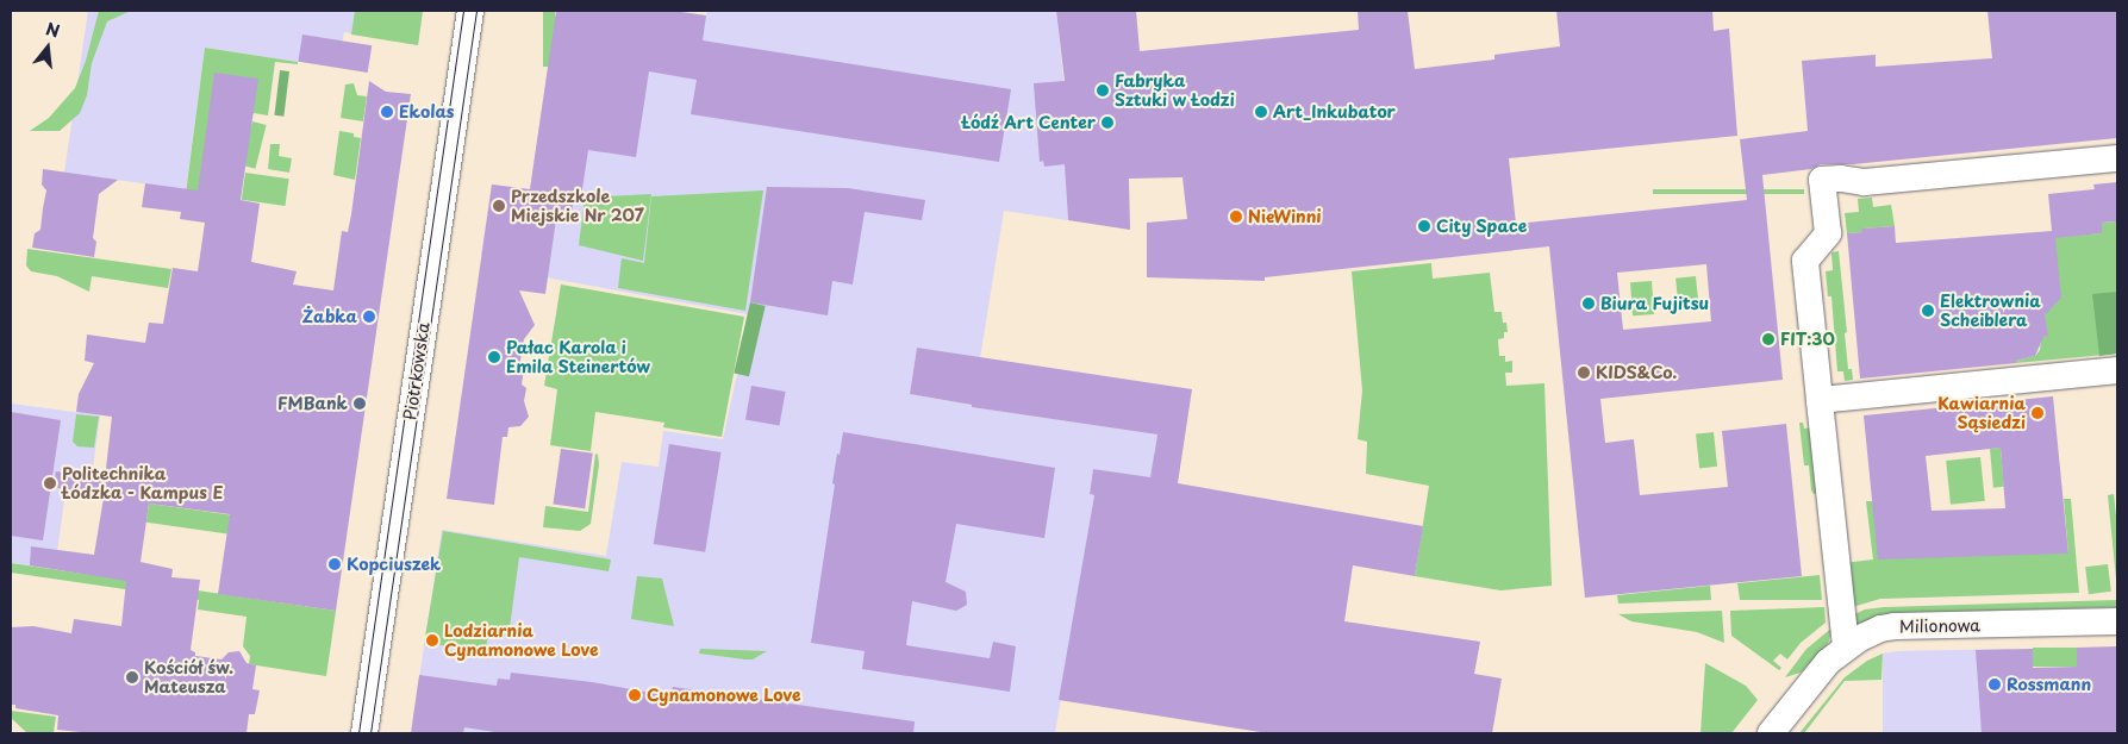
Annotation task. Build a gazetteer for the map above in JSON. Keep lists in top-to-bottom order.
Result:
{
  "streets": {
    "street": ["Piotrkowska", "Milionowa"]
  },
  "places": [
    "Fabryka Sztuki w Łodzi",
    "Ekolas",
    "Art_Inkubator",
    "Łódź Art Center",
    "Przedszkole Miejskie Nr 207",
    "NieWinni",
    "City Space",
    "Biura Fujitsu",
    "Elektrownia Scheiblera",
    "Żabka",
    "FIT:30",
    "Pałac Karola i Emila Steinertów",
    "KIDS&Co.",
    "FMBank",
    "Kawiarnia Sąsiedzi",
    "Politechnika Łódzka - Kampus E",
    "Kopciuszek",
    "Lodziarnia Cynamonowe Love",
    "Kościół św. Mateusza",
    "Rossmann",
    "Cynamonowe Love"
  ],
  "north": "top"
}
